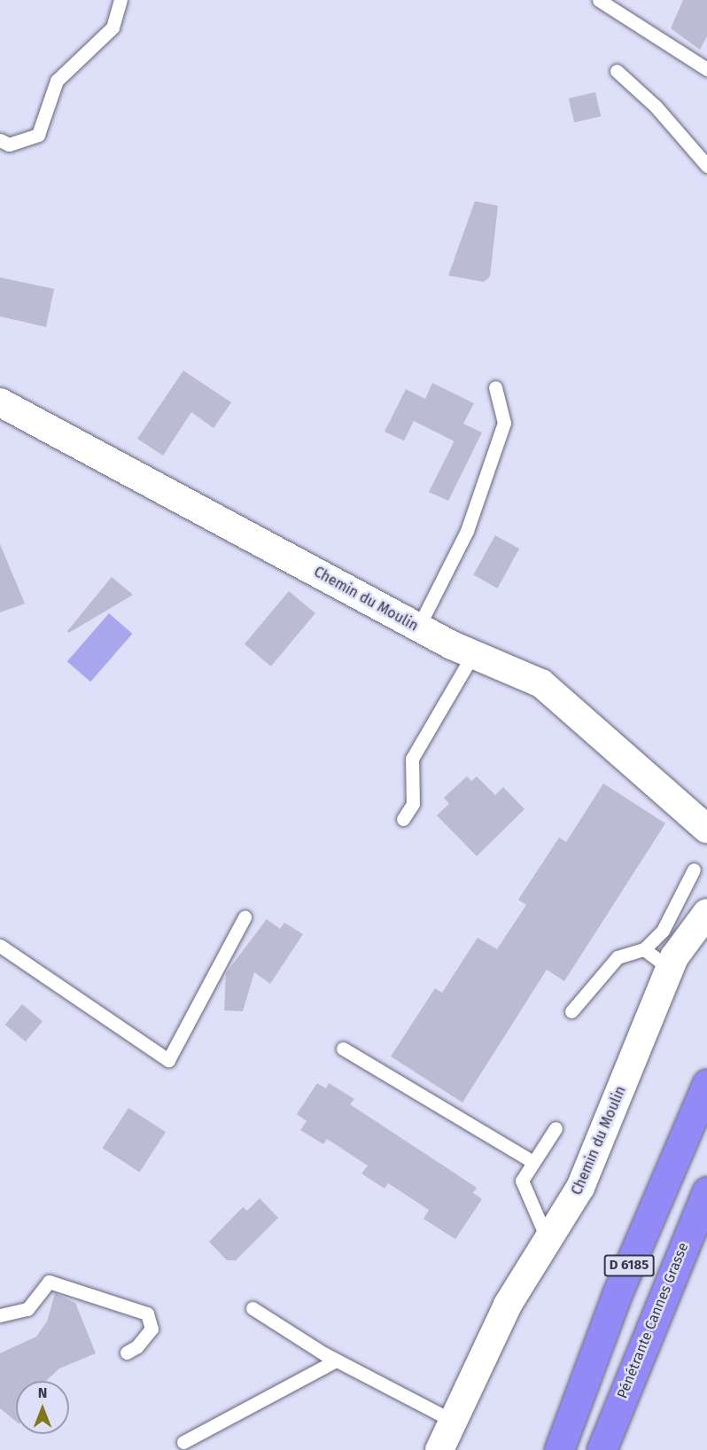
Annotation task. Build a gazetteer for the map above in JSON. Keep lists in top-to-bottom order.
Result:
{
  "streets": {
    "highway": ["D 6185", "Pénétrante Cannes Grasse"],
    "street": ["Chemin du Moulin"]
  },
  "north": "top"
}
